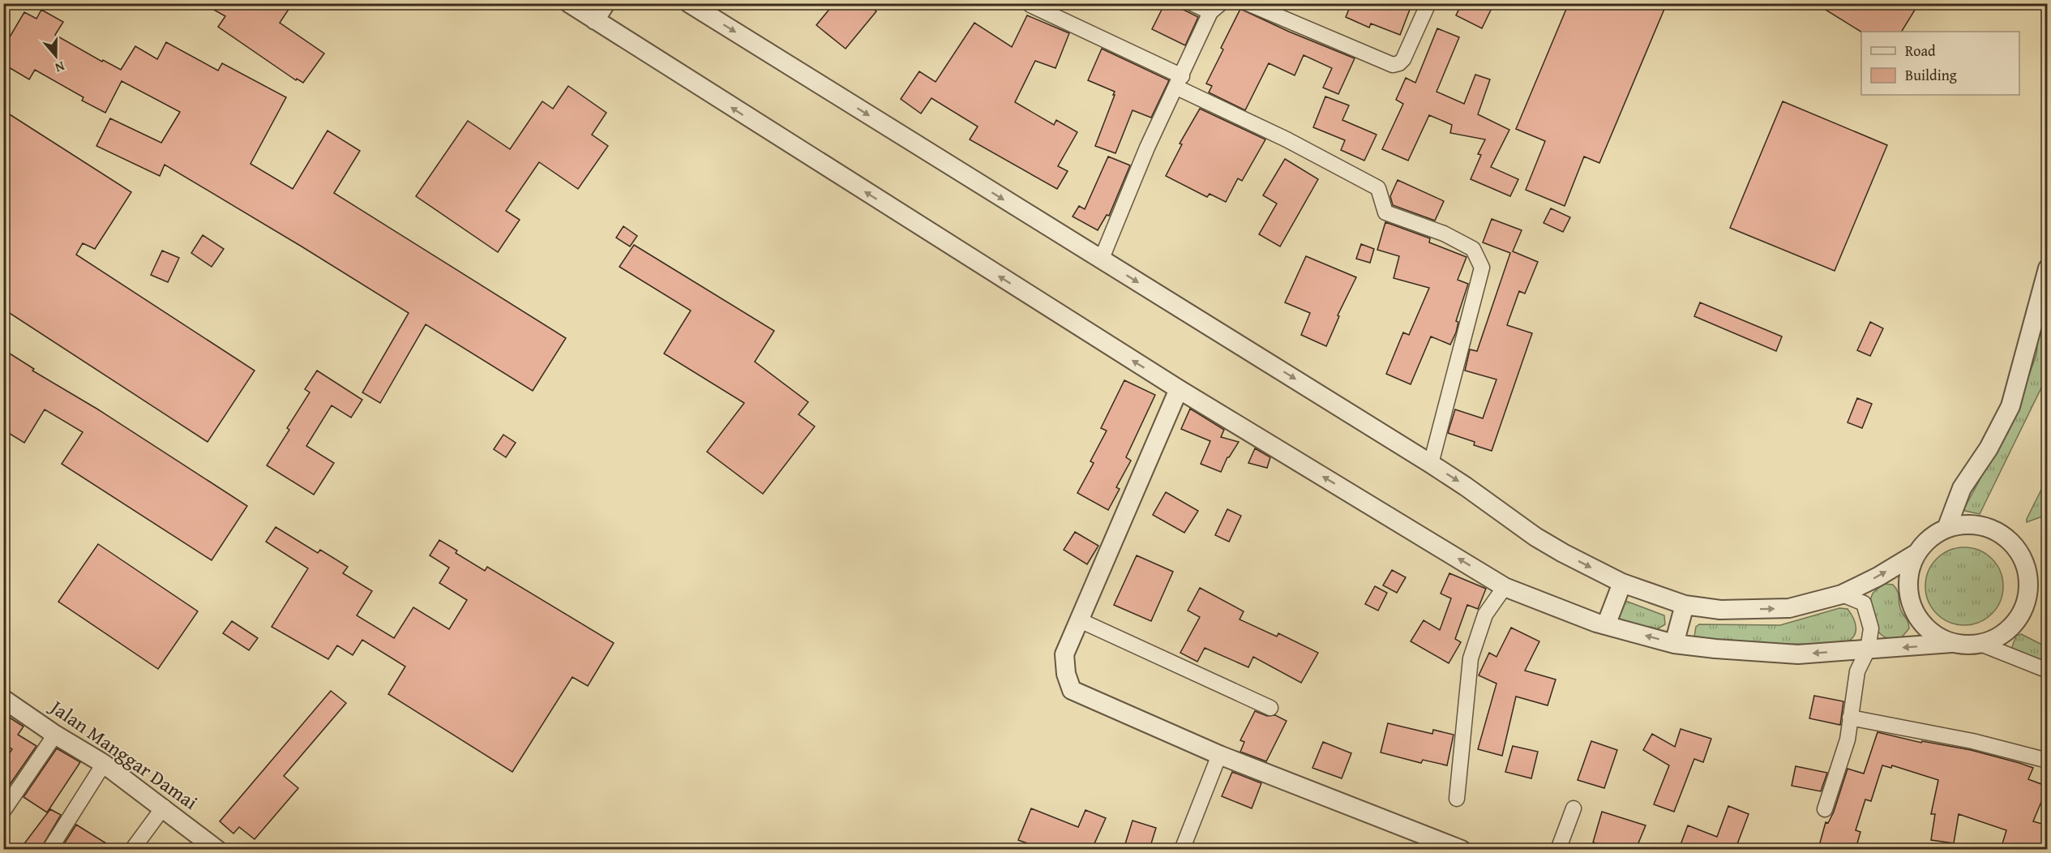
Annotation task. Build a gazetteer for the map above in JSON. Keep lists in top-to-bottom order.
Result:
{
  "streets": {
    "street": ["Jalan Manggar Damai"]
  },
  "legend": ["Road", "Building"],
  "north": "bottom"
}
